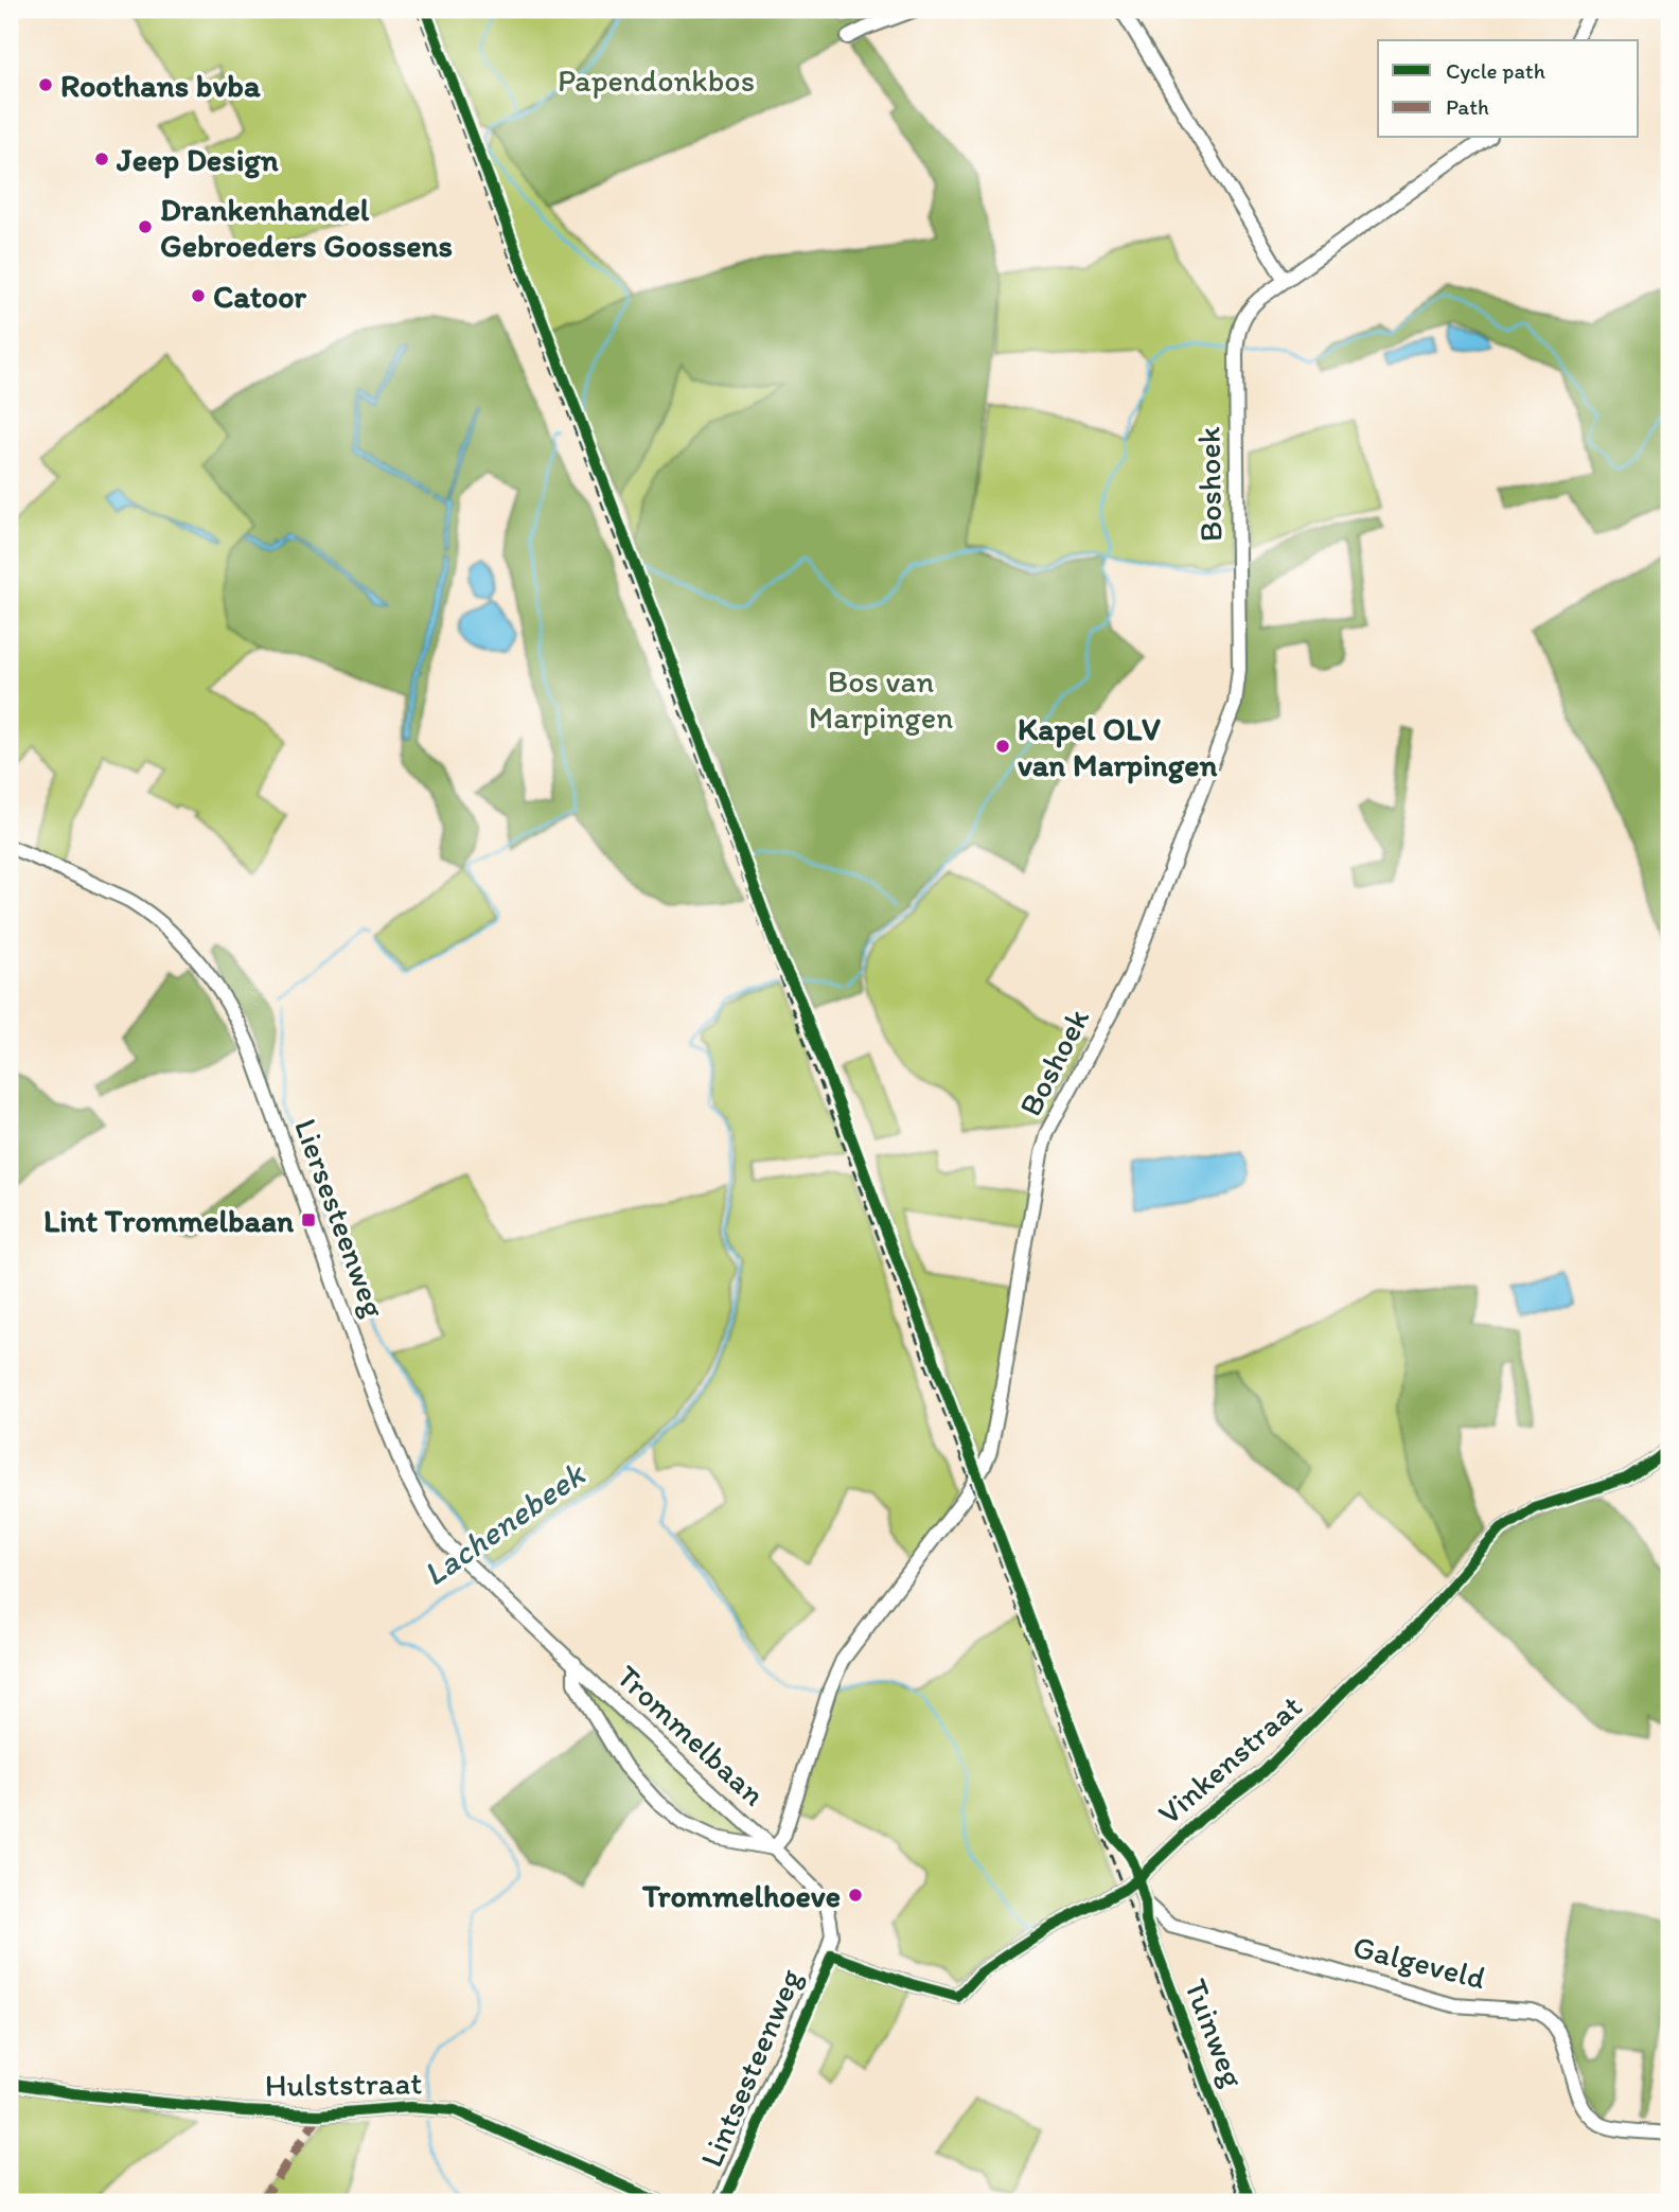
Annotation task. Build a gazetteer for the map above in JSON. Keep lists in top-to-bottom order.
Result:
{
  "streets": {
    "street": [
      "Boshoek",
      "Liersesteenweg",
      "Trommelbaan",
      "Vinkenstraat",
      "Galgeveld",
      "Tuinweg",
      "Lintsesteenweg",
      "Hulststraat"
    ]
  },
  "crossings": [
    ["Boshoek", "Trommelbaan"],
    ["Boshoek", "Lintsesteenweg"],
    ["Liersesteenweg", "Trommelbaan"],
    ["Trommelbaan", "Lintsesteenweg"],
    ["Vinkenstraat", "Tuinweg"],
    ["Vinkenstraat", "Lintsesteenweg"],
    ["Galgeveld", "Tuinweg"]
  ],
  "water": ["Lachenebeek"],
  "parks": ["Papendonkbos", "Bos van Marpingen"],
  "places": {
    "other": [
      "Roothans bvba",
      "Jeep Design",
      "Drankenhandel Gebroeders Goossens",
      "Catoor",
      "Kapel OLV van Marpingen",
      "Trommelhoeve"
    ],
    "transit": ["Lint Trommelbaan"]
  },
  "legend": ["Cycle path", "Path"]
}
